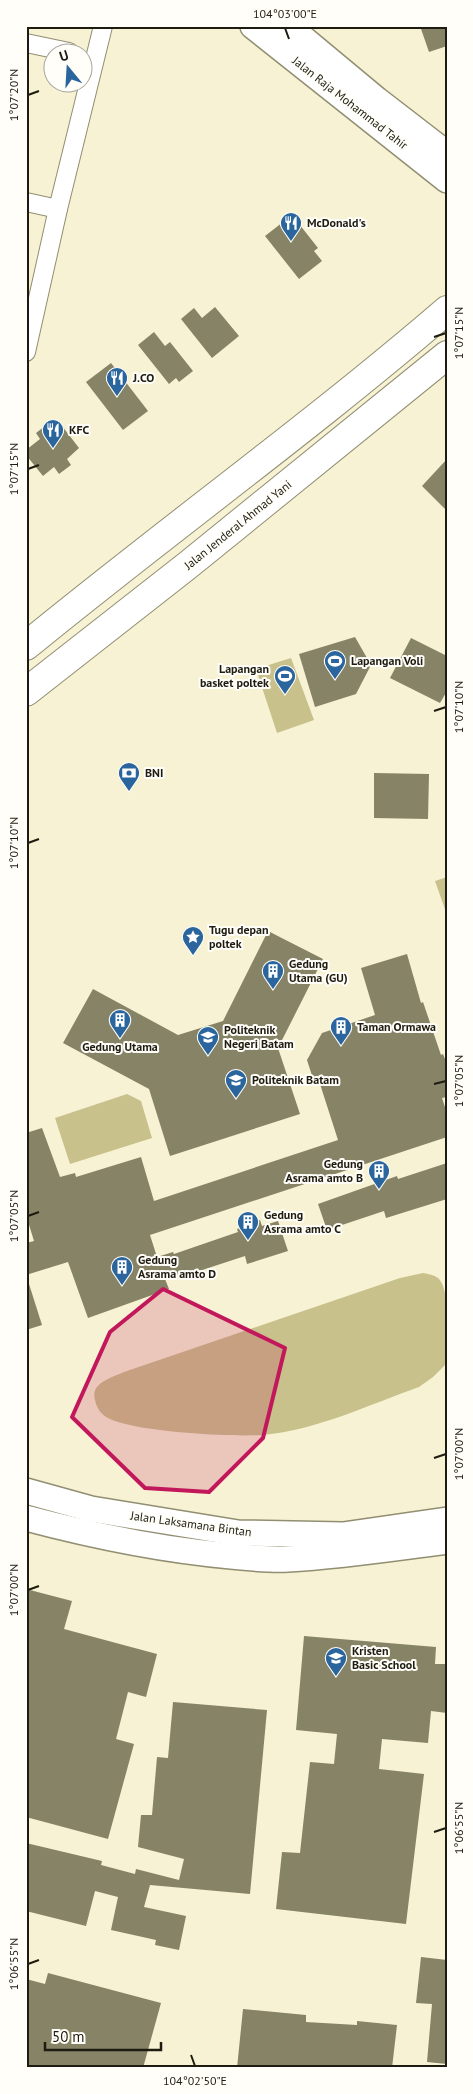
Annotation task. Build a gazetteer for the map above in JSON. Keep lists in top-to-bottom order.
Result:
{
  "streets": {
    "highway": ["Jalan Jenderal Ahmad Yani"],
    "main road": ["Jalan Raja Mohammad Tahir", "Jalan Laksamana Bintan"]
  },
  "places": {
    "restaurant": ["McDonald's", "J.CO", "KFC"],
    "sports": ["Lapangan Voli", "Lapangan basket poltek"],
    "bank": ["BNI"],
    "place": ["Tugu depan poltek"],
    "building": [
      "Gedung Utama (GU)",
      "Gedung Utama",
      "Taman Ormawa",
      "Gedung Asrama amto B",
      "Gedung Asrama amto C",
      "Gedung Asrama amto D"
    ],
    "school or university": ["Politeknik Negeri Batam", "Politeknik Batam", "Kristen Basic School"]
  },
  "scale_bar": "50 m",
  "north": "top",
  "coordinates": [
    "104°03'00\"E",
    "1°07'20\"N",
    "1°07'15\"N",
    "1°07'10\"N",
    "1°07'05\"N",
    "1°07'00\"N",
    "1°06'55\"N",
    "104°02'50\"E"
  ]
}
